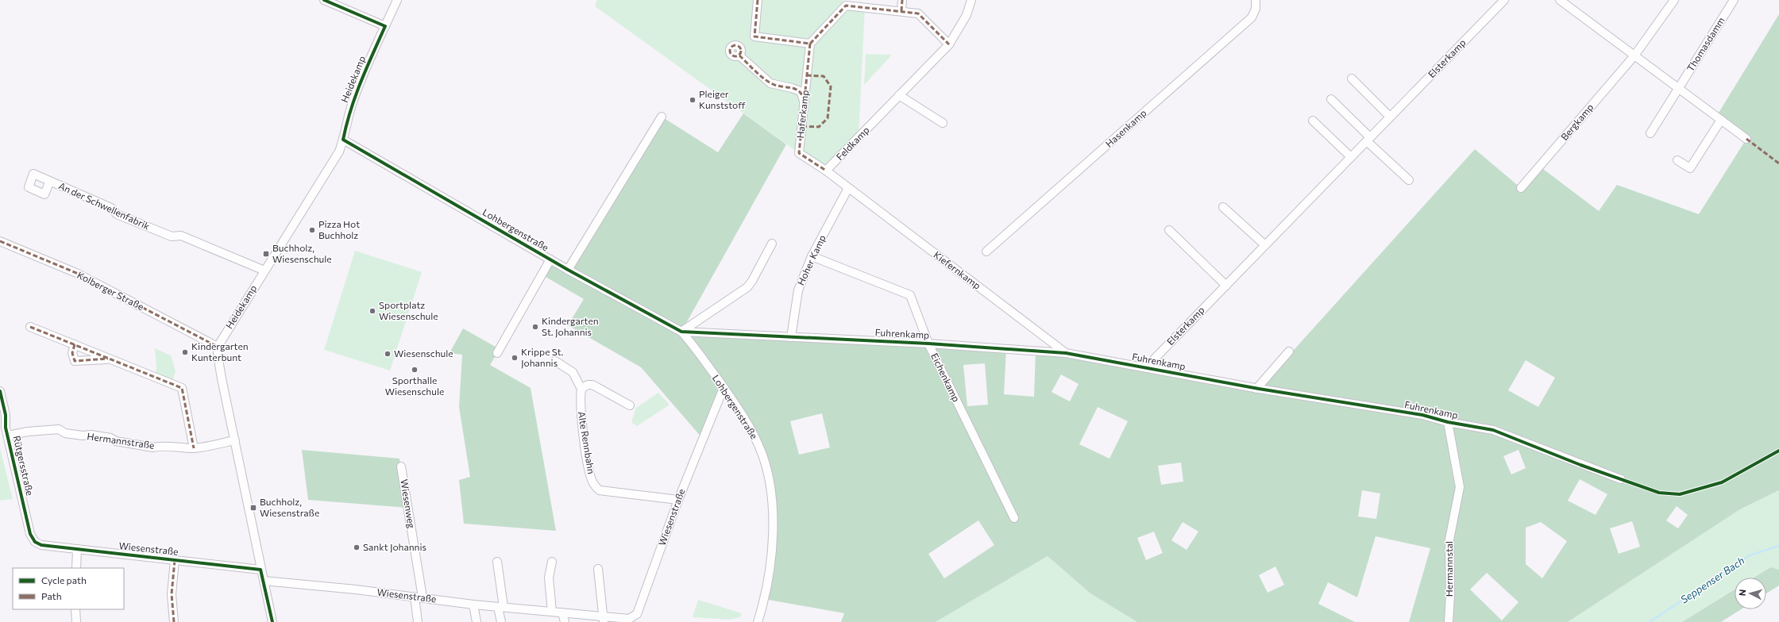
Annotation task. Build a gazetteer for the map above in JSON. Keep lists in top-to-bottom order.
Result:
{
  "streets": {
    "street": [
      "Thomasdamm",
      "Elsterkamp",
      "Heidekamp",
      "Haferkamp",
      "Bergkamp",
      "Hasenkamp",
      "Feldkamp",
      "An der Schwellenfabrik",
      "Lohbergenstraße",
      "Hoher Kamp",
      "Kiefernkamp",
      "Kolberger Straße",
      "Fuhrenkamp",
      "Eichenkamp",
      "Hermannstraße",
      "Alte Rennbahn",
      "Rütgersstraße",
      "Wiesenweg",
      "Wiesenstraße",
      "Hermannstal"
    ]
  },
  "crossings": [
    ["Elsterkamp", "Fuhrenkamp"],
    ["Heidekamp", "An der Schwellenfabrik"],
    ["Heidekamp", "Lohbergenstraße"],
    ["Heidekamp", "Kolberger Straße"],
    ["Haferkamp", "Feldkamp"],
    ["Lohbergenstraße", "Fuhrenkamp"],
    ["Lohbergenstraße", "Wiesenstraße"],
    ["Hoher Kamp", "Kiefernkamp"],
    ["Hoher Kamp", "Fuhrenkamp"],
    ["Hoher Kamp", "Eichenkamp"],
    ["Kiefernkamp", "Fuhrenkamp"],
    ["Fuhrenkamp", "Eichenkamp"],
    ["Fuhrenkamp", "Hermannstal"],
    ["Hermannstraße", "Rütgersstraße"],
    ["Alte Rennbahn", "Wiesenstraße"],
    ["Rütgersstraße", "Wiesenstraße"],
    ["Wiesenweg", "Wiesenstraße"]
  ],
  "water": ["Seppenser Bach"],
  "places": {
    "other": [
      "Pleiger Kunststoff",
      "Pizza Hot Buchholz",
      "Sportplatz Wiesenschule",
      "Kindergarten St. Johannis",
      "Kindergarten Kunterbunt",
      "Wiesenschule",
      "Krippe St. Johannis",
      "Sporthalle Wiesenschule",
      "Sankt Johannis"
    ],
    "transit": ["Buchholz, Wiesenschule", "Buchholz, Wiesenstraße"]
  },
  "legend": ["Cycle path", "Path"],
  "north": "left"
}
